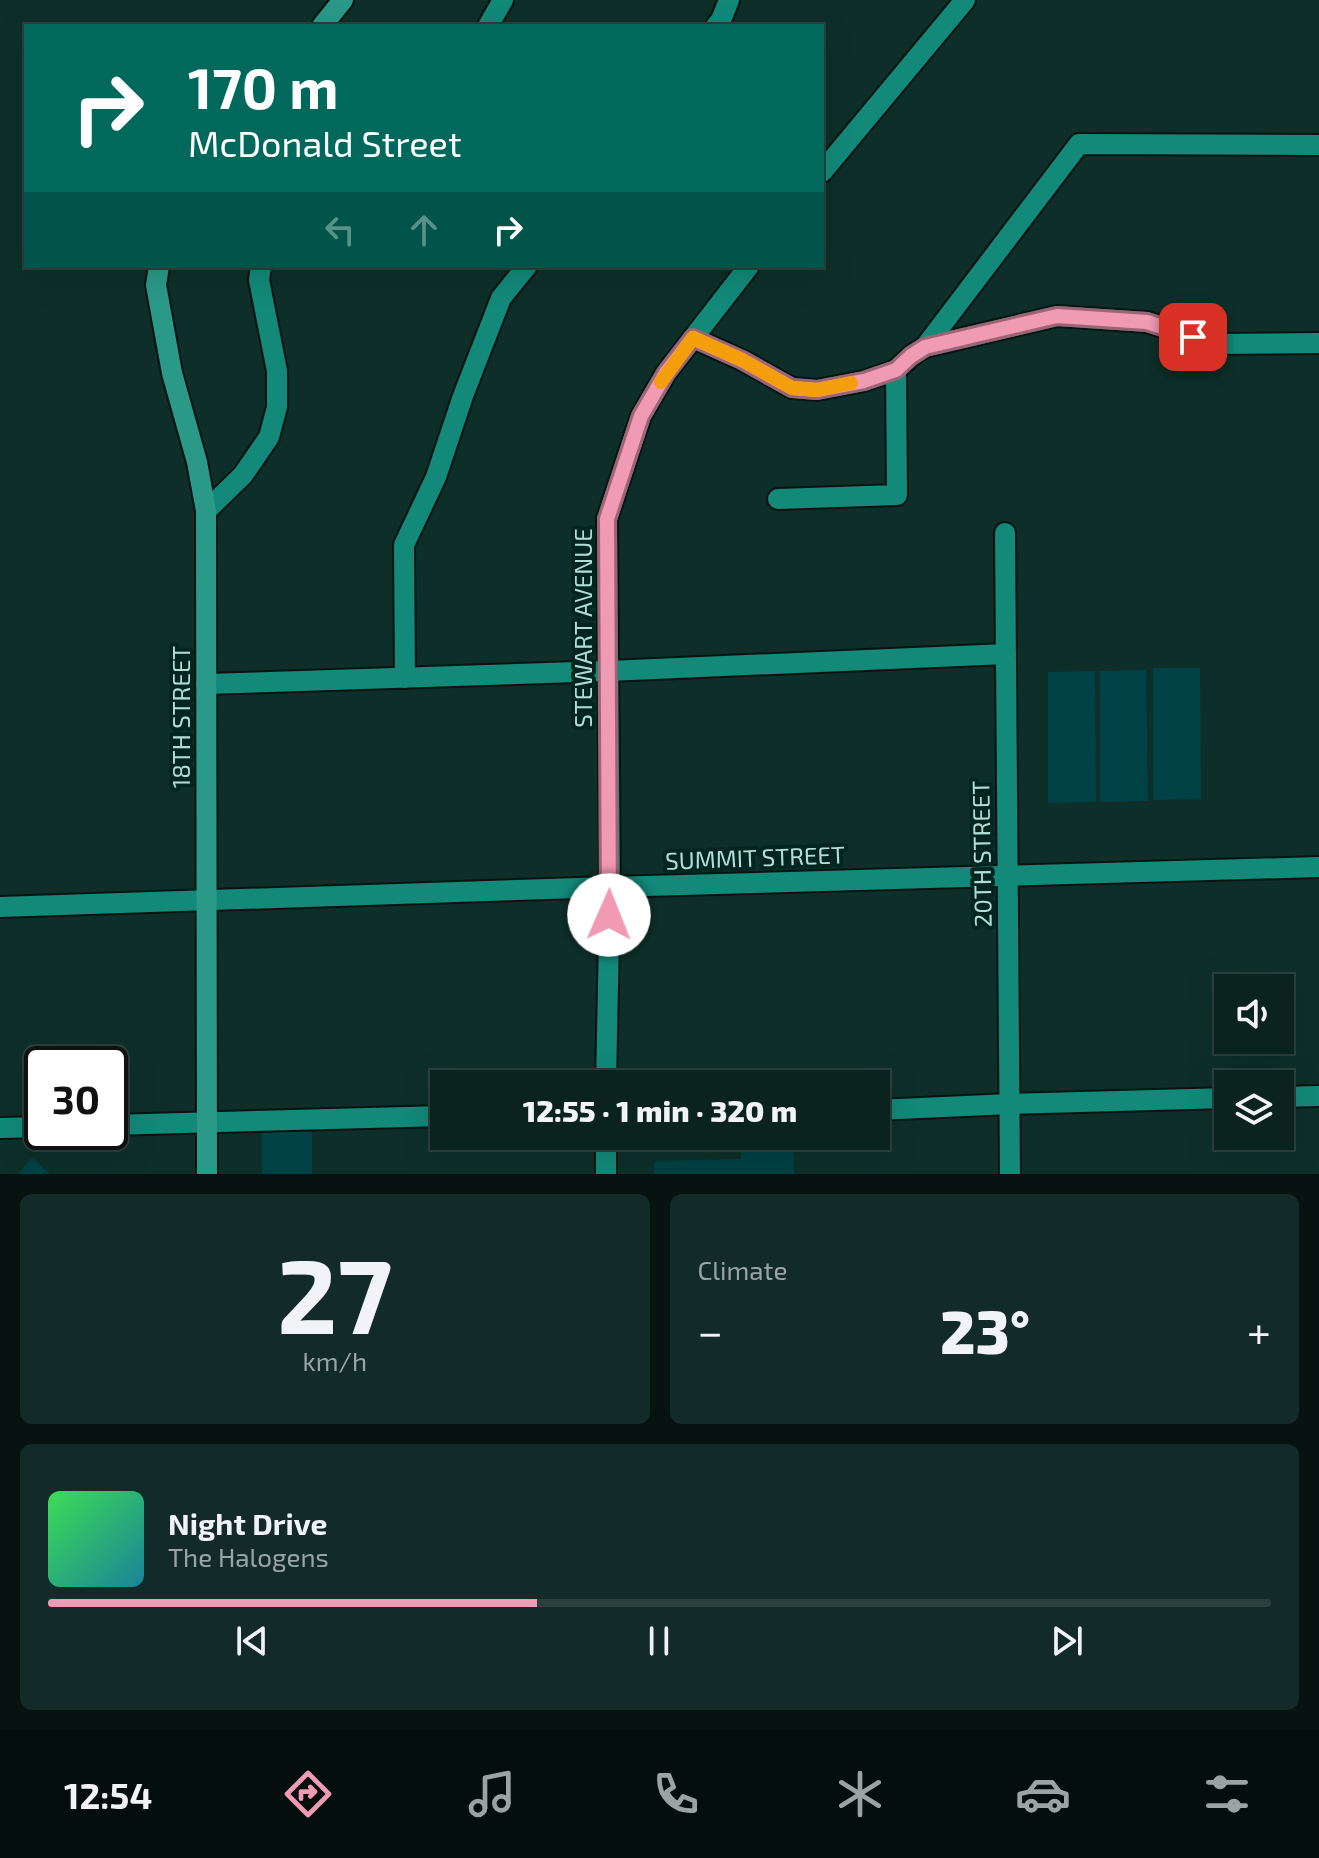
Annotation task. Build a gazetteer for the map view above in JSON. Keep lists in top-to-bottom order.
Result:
{
  "streets": {
    "main road": ["18TH STREET"],
    "street": ["STEWART AVENUE", "20TH STREET", "SUMMIT STREET"]
  },
  "crossings": [
    ["STEWART AVENUE", "SUMMIT STREET"],
    ["18TH STREET", "SUMMIT STREET"],
    ["20TH STREET", "SUMMIT STREET"]
  ],
  "page": {
    "turn": ["170 m", "McDonald Street"],
    "limit": "30",
    "trip": "12:55 · 1 min · 320 m",
    "tile": [
      ["27", "km/h"],
      "Climate"
    ],
    "heat": ["−", "23°", "+"],
    "song": ["Night Drive", "The Halogens"],
    "tabs": "12:54"
  }
}
